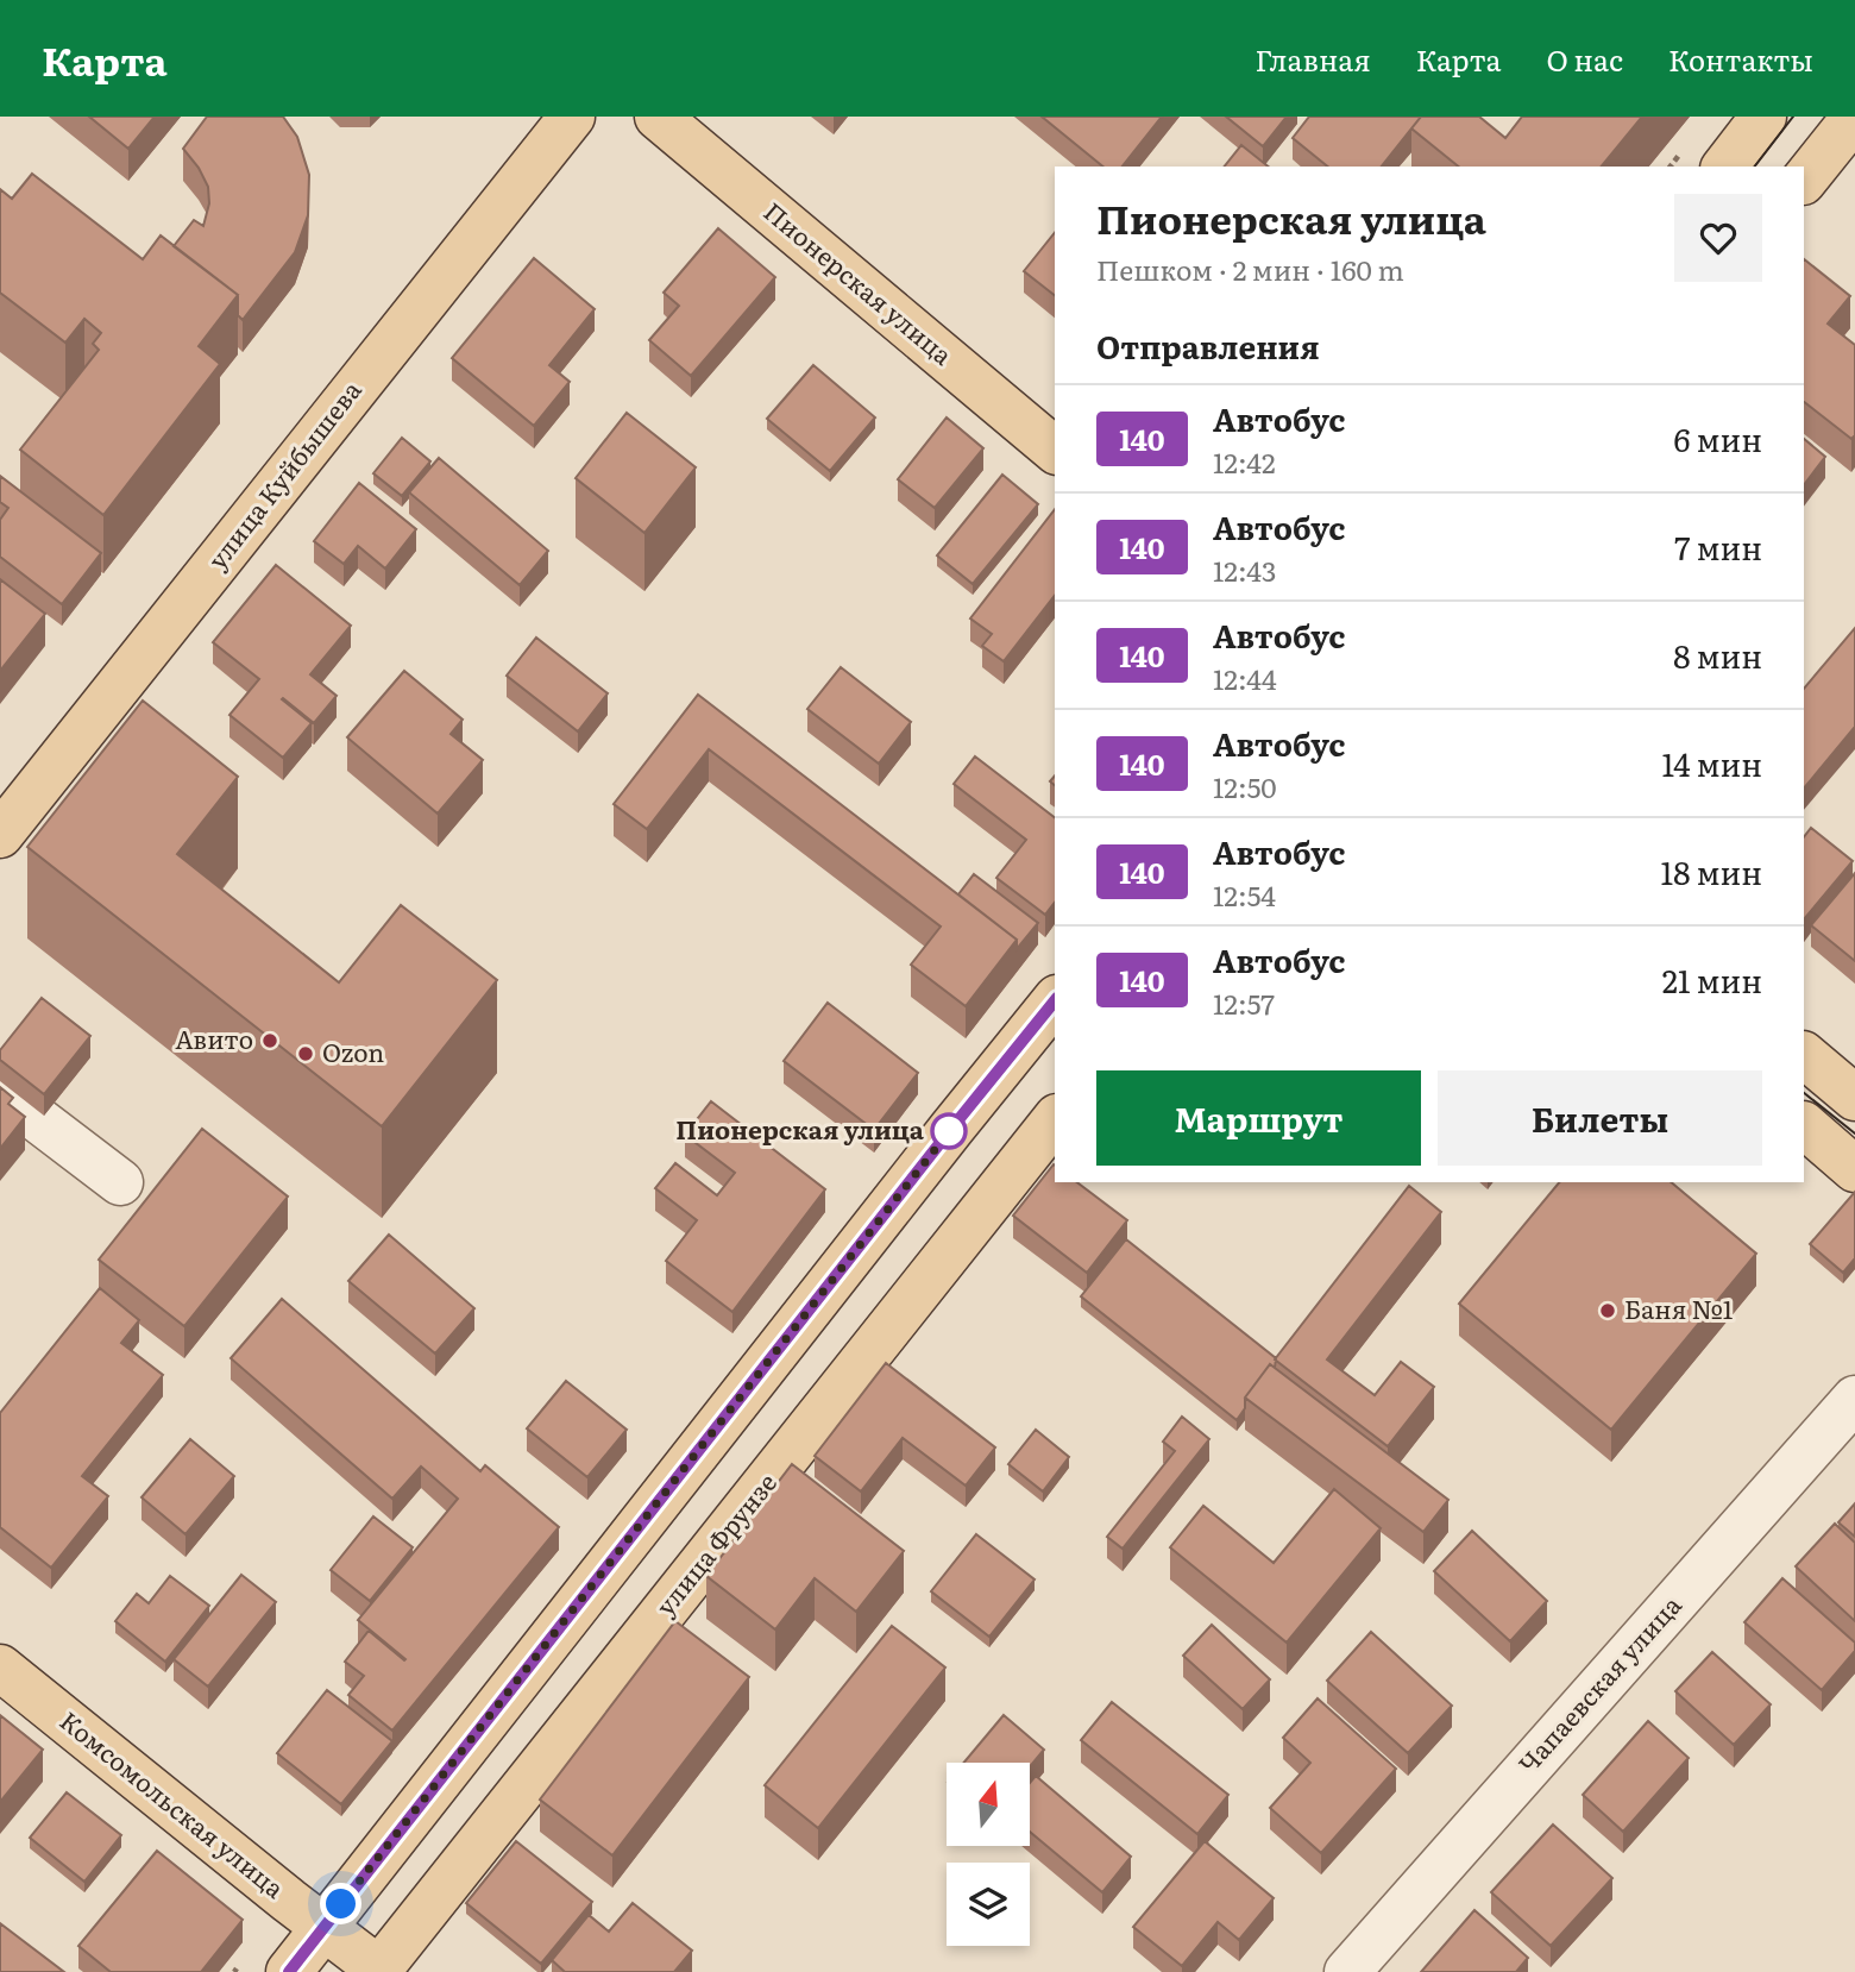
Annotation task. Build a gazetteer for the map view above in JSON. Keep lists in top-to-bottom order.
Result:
{
  "streets": {
    "main road": [
      "Пионерская улица",
      "улица Куйбышева",
      "улица Фрунзе",
      "Комсомольская улица"
    ],
    "street": ["Чапаевская улица"]
  },
  "crossings": [
    ["улица Фрунзе", "Комсомольская улица"]
  ],
  "places": [
    "Авито",
    "Ozon",
    "Пионерская улица",
    "Баня №1"
  ],
  "lines": ["bus line 140"],
  "north": "top",
  "page": {
    "header": "Карта",
    "nav": [
      "Главная",
      "Карта",
      "О нас",
      "Контакты"
    ],
    "heading": [
      ["Пионерская улица", "Пешком · 2 мин · 160 m"],
      "Отправления"
    ],
    "list": [
      {
        "mark": "140",
        "name": "Автобус",
        "note": "12:42",
        "value": "6 мин"
      },
      {
        "mark": "140",
        "name": "Автобус",
        "note": "12:43",
        "value": "7 мин"
      },
      {
        "mark": "140",
        "name": "Автобус",
        "note": "12:44",
        "value": "8 мин"
      },
      {
        "mark": "140",
        "name": "Автобус",
        "note": "12:50",
        "value": "14 мин"
      },
      {
        "mark": "140",
        "name": "Автобус",
        "note": "12:54",
        "value": "18 мин"
      },
      {
        "mark": "140",
        "name": "Автобус",
        "note": "12:57",
        "value": "21 мин"
      }
    ],
    "buttons": ["Маршрут", "Билеты"]
  }
}
